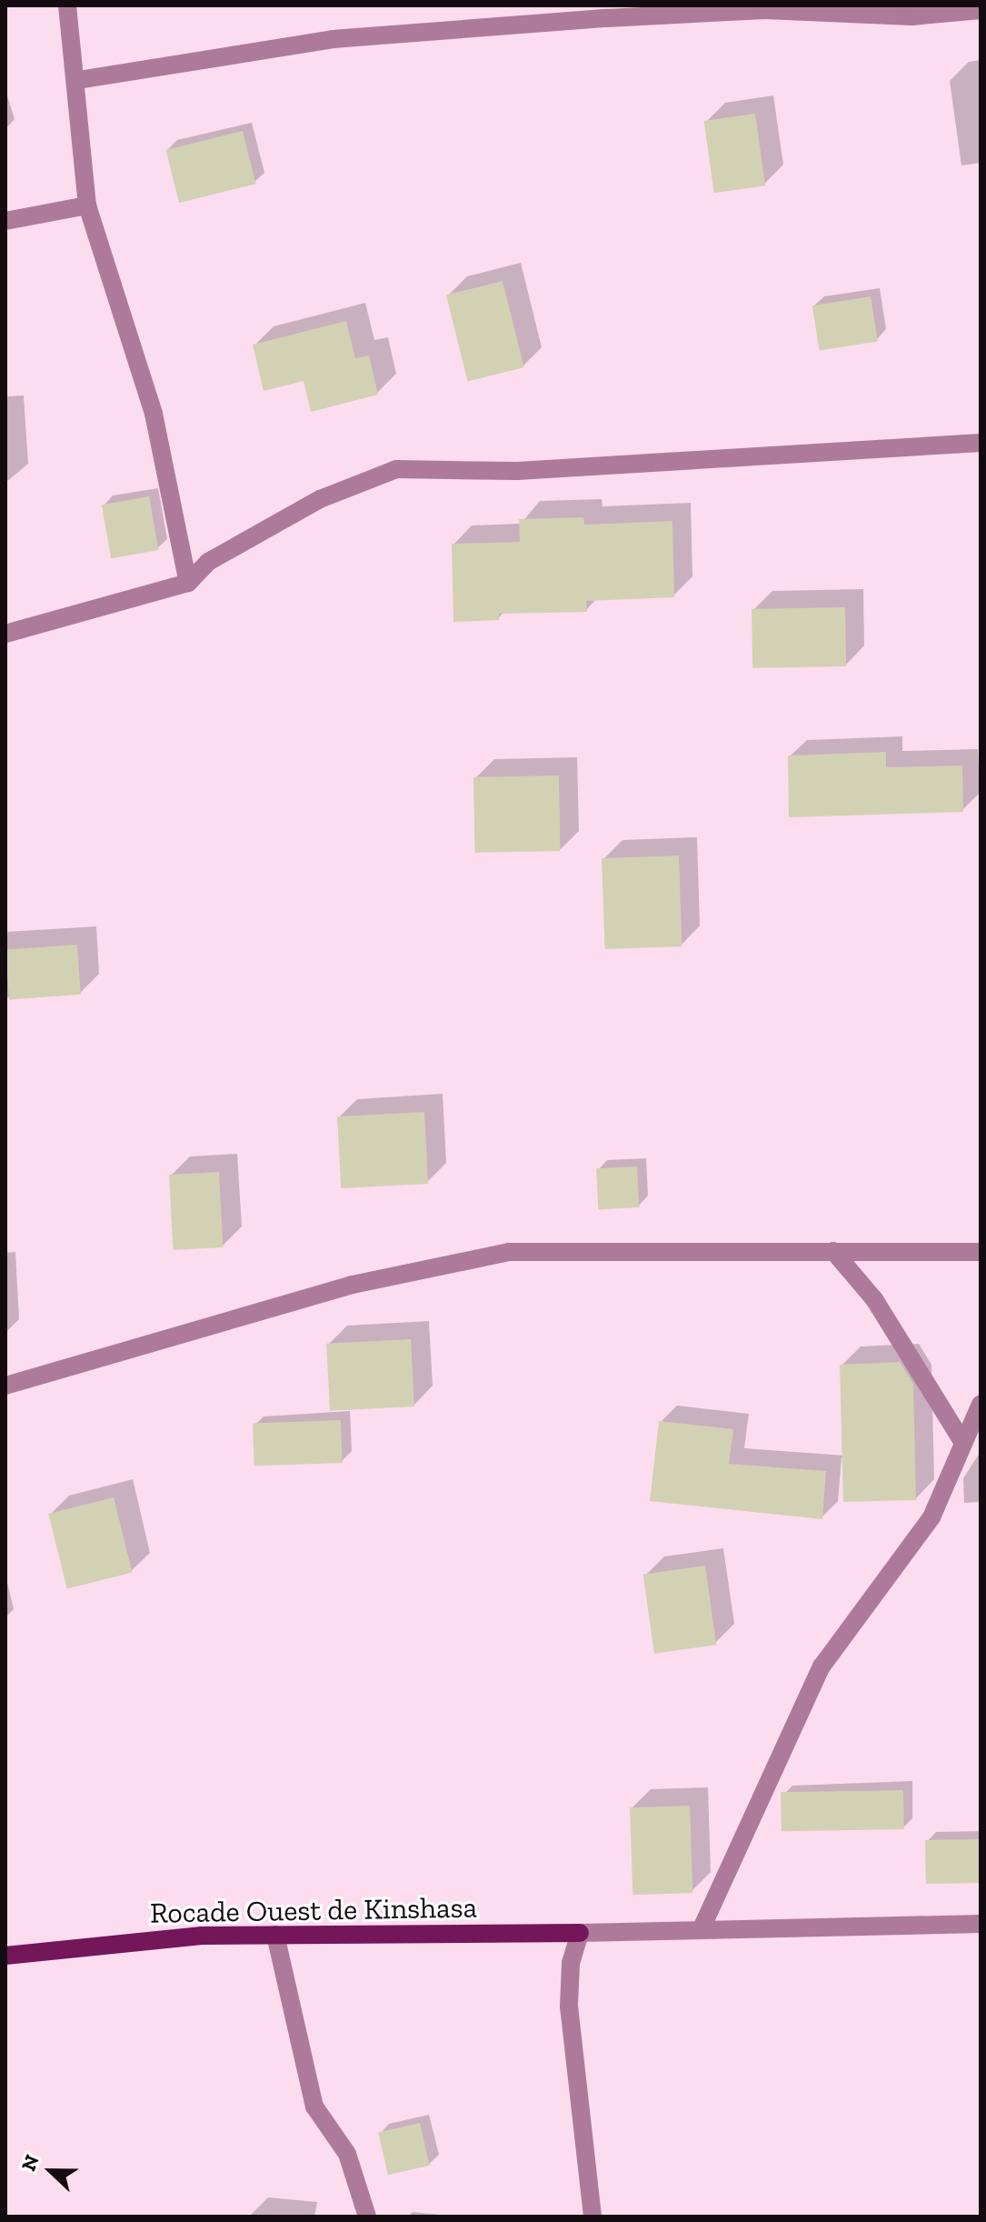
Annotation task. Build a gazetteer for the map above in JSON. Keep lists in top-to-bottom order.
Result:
{
  "streets": {
    "main road": ["Rocade Ouest de Kinshasa"]
  },
  "north": "left"
}
